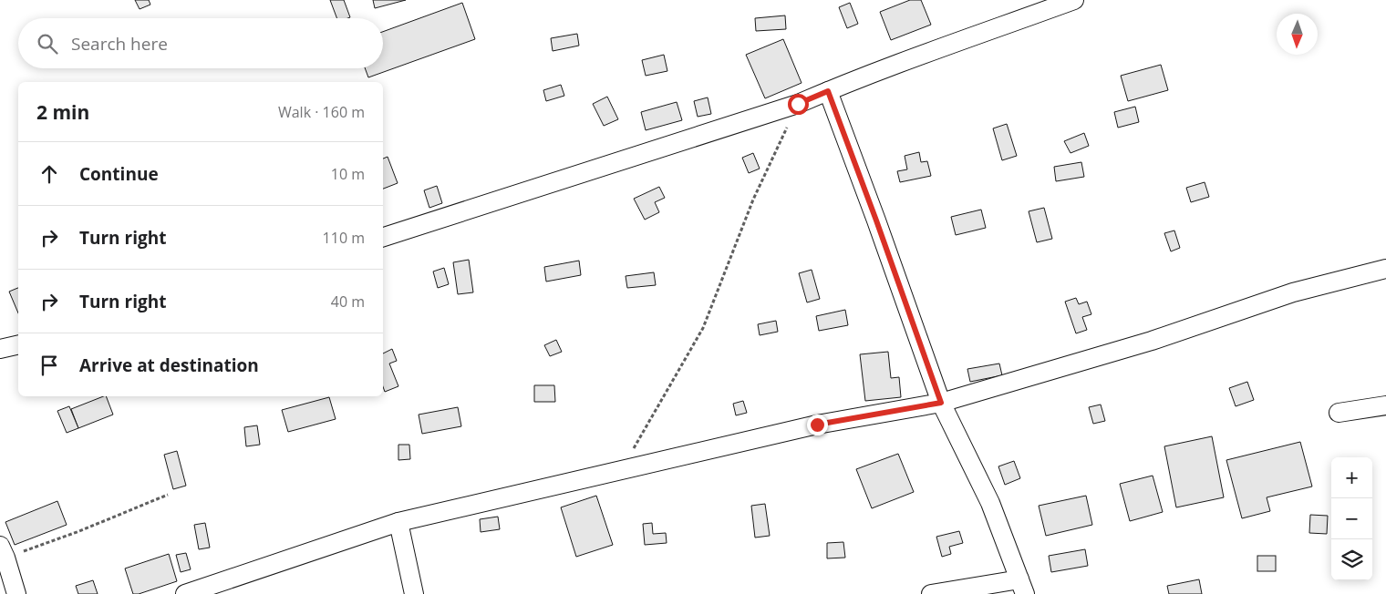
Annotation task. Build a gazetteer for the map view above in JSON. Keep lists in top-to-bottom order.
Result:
{
  "north": "bottom",
  "page": {
    "search": "Search here",
    "heading": ["2 min", "Walk · 160 m"],
    "list": [
      ["Continue", "10 m"],
      ["Turn right", "110 m"],
      ["Turn right", "40 m"],
      "Arrive at destination"
    ],
    "map_buttons": ["+", "−"]
  }
}
